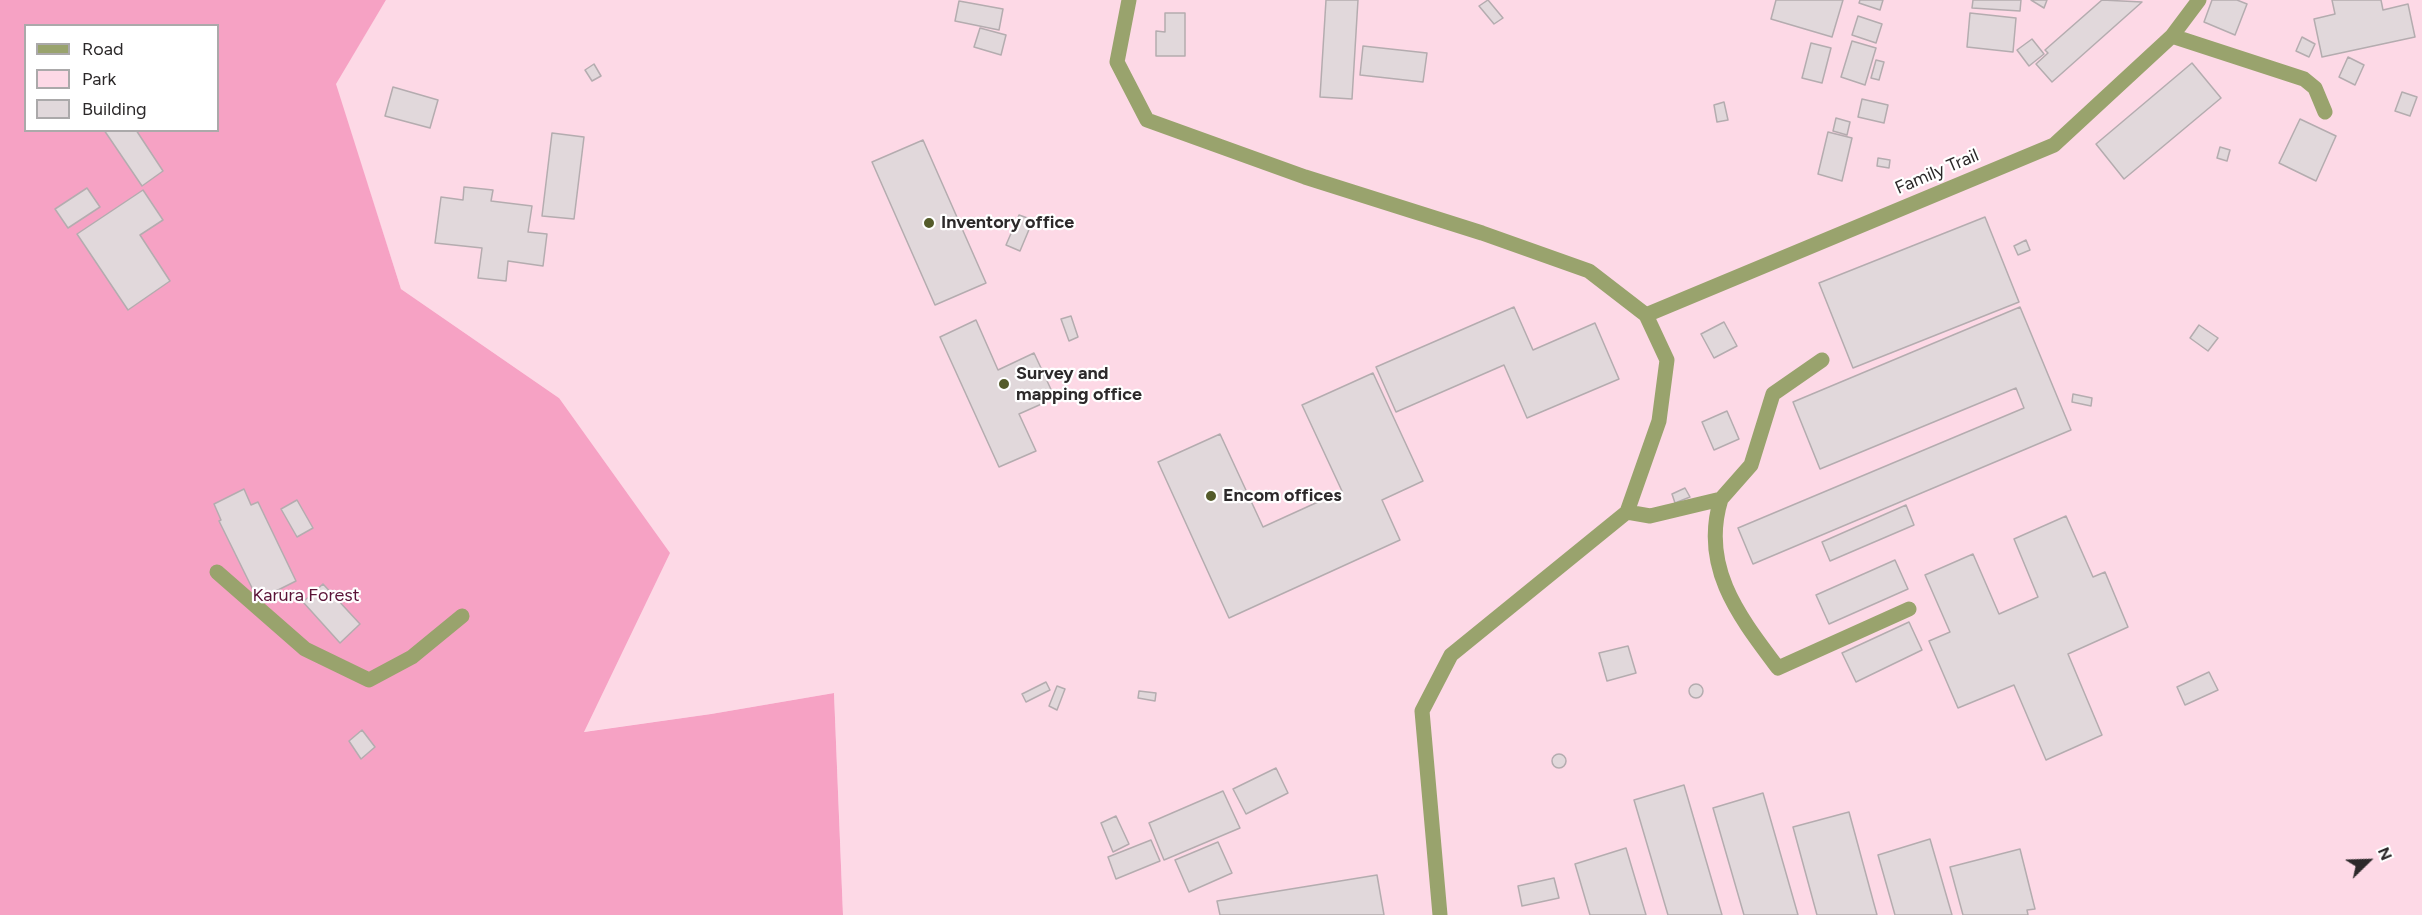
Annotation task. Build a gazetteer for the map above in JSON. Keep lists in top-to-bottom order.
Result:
{
  "streets": {
    "street": ["Family Trail"]
  },
  "parks": ["Karura Forest"],
  "places": ["Inventory office", "Survey and mapping office", "Encom offices"],
  "legend": ["Road", "Park", "Building"],
  "north": "top right"
}
